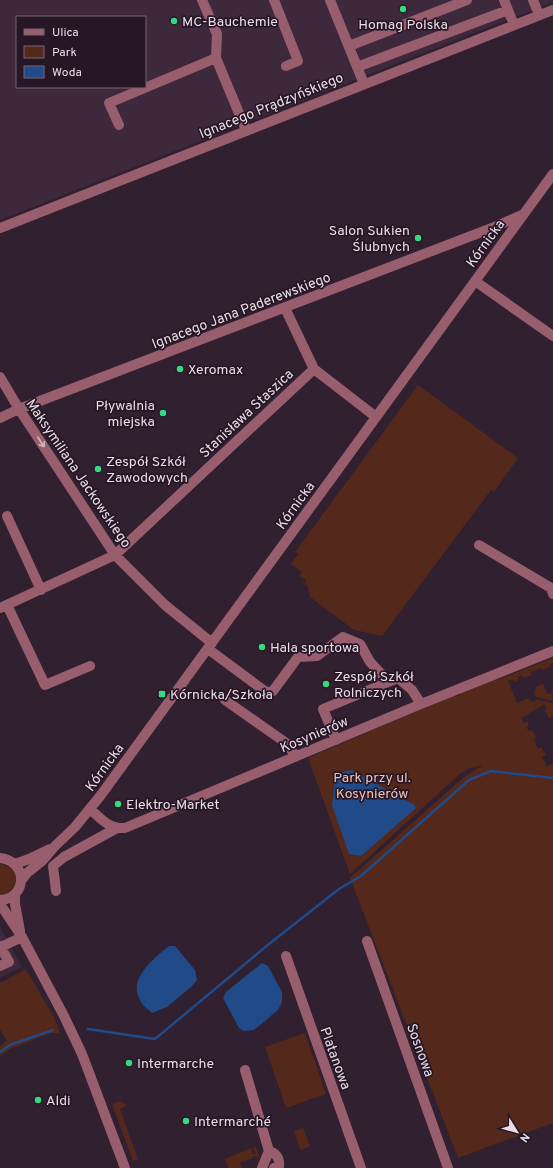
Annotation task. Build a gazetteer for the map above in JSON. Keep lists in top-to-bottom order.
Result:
{
  "streets": {
    "street": [
      "Ignacego Prądzyńskiego",
      "Kórnicka",
      "Ignacego Jana Paderewskiego",
      "Stanisława Staszica",
      "Maksymiliana Jackowskiego",
      "Kosynierów",
      "Sosnowa",
      "Platanowa"
    ]
  },
  "crossings": [
    ["Kórnicka", "Ignacego Jana Paderewskiego"],
    ["Kórnicka", "Maksymiliana Jackowskiego"],
    ["Ignacego Jana Paderewskiego", "Maksymiliana Jackowskiego"],
    ["Stanisława Staszica", "Maksymiliana Jackowskiego"]
  ],
  "parks": ["Park przy ul. Kosynierów"],
  "places": {
    "other": [
      "Homag Polska",
      "MC-Bauchemie",
      "Salon Sukien Ślubnych",
      "Xeromax",
      "Pływalnia miejska",
      "Zespół Szkół Zawodowych",
      "Hala sportowa",
      "Zespół Szkół Rolniczych",
      "Elektro-Market",
      "Intermarche",
      "Aldi",
      "Intermarché"
    ],
    "transit": ["Kórnicka/Szkoła"]
  },
  "legend": ["Ulica", "Park", "Woda"],
  "north": "bottom right"
}
